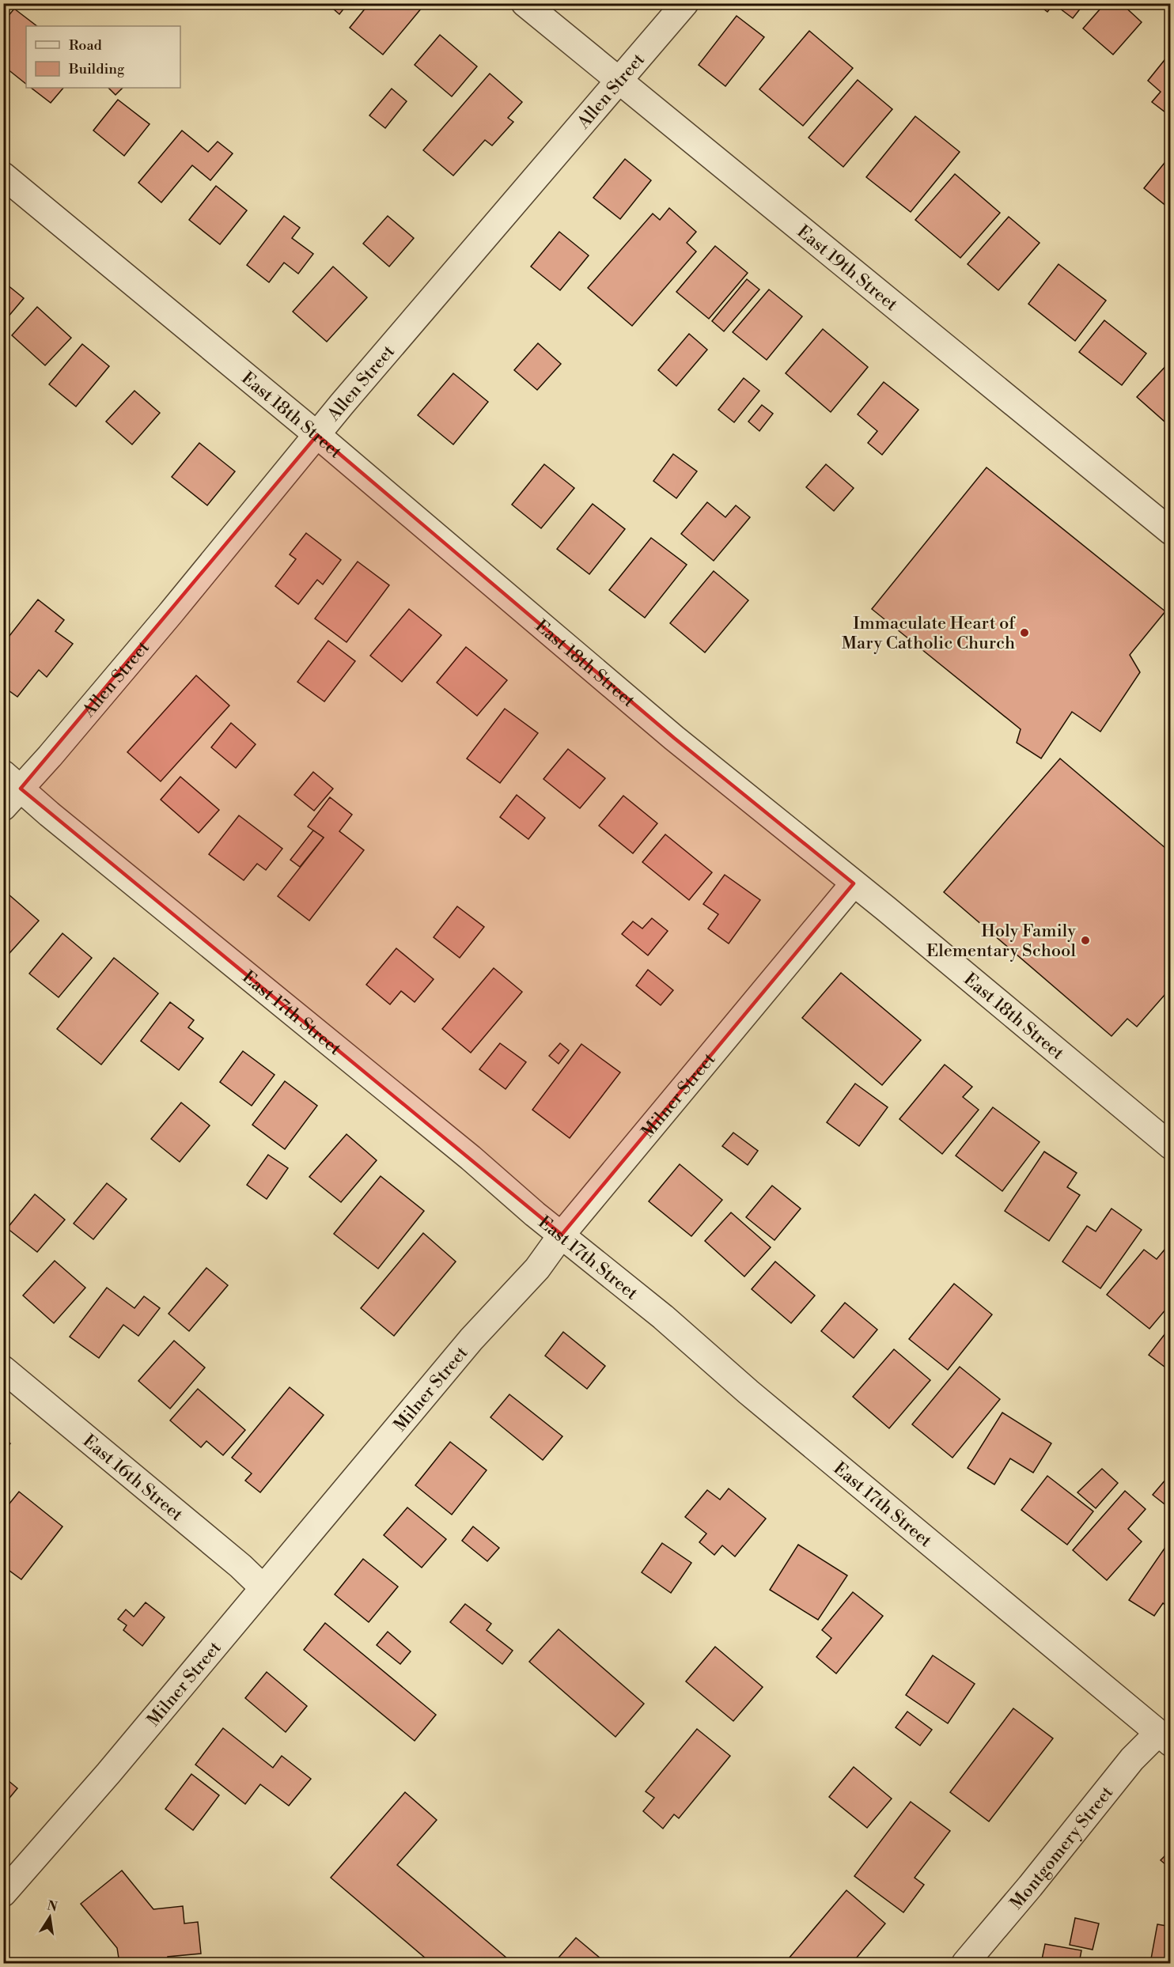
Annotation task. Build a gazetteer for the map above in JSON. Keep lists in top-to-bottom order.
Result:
{
  "streets": {
    "street": [
      "Allen Street",
      "East 19th Street",
      "East 18th Street",
      "East 17th Street",
      "Milner Street",
      "East 16th Street",
      "Montgomery Street"
    ]
  },
  "crossings": [
    ["Allen Street", "East 19th Street"],
    ["Allen Street", "East 18th Street"],
    ["Allen Street", "East 17th Street"],
    ["East 18th Street", "Milner Street"],
    ["East 17th Street", "Milner Street"],
    ["East 17th Street", "Montgomery Street"],
    ["Milner Street", "East 16th Street"]
  ],
  "places": ["Immaculate Heart of Mary Catholic Church", "Holy Family Elementary School"],
  "legend": ["Road", "Building"],
  "north": "top"
}
